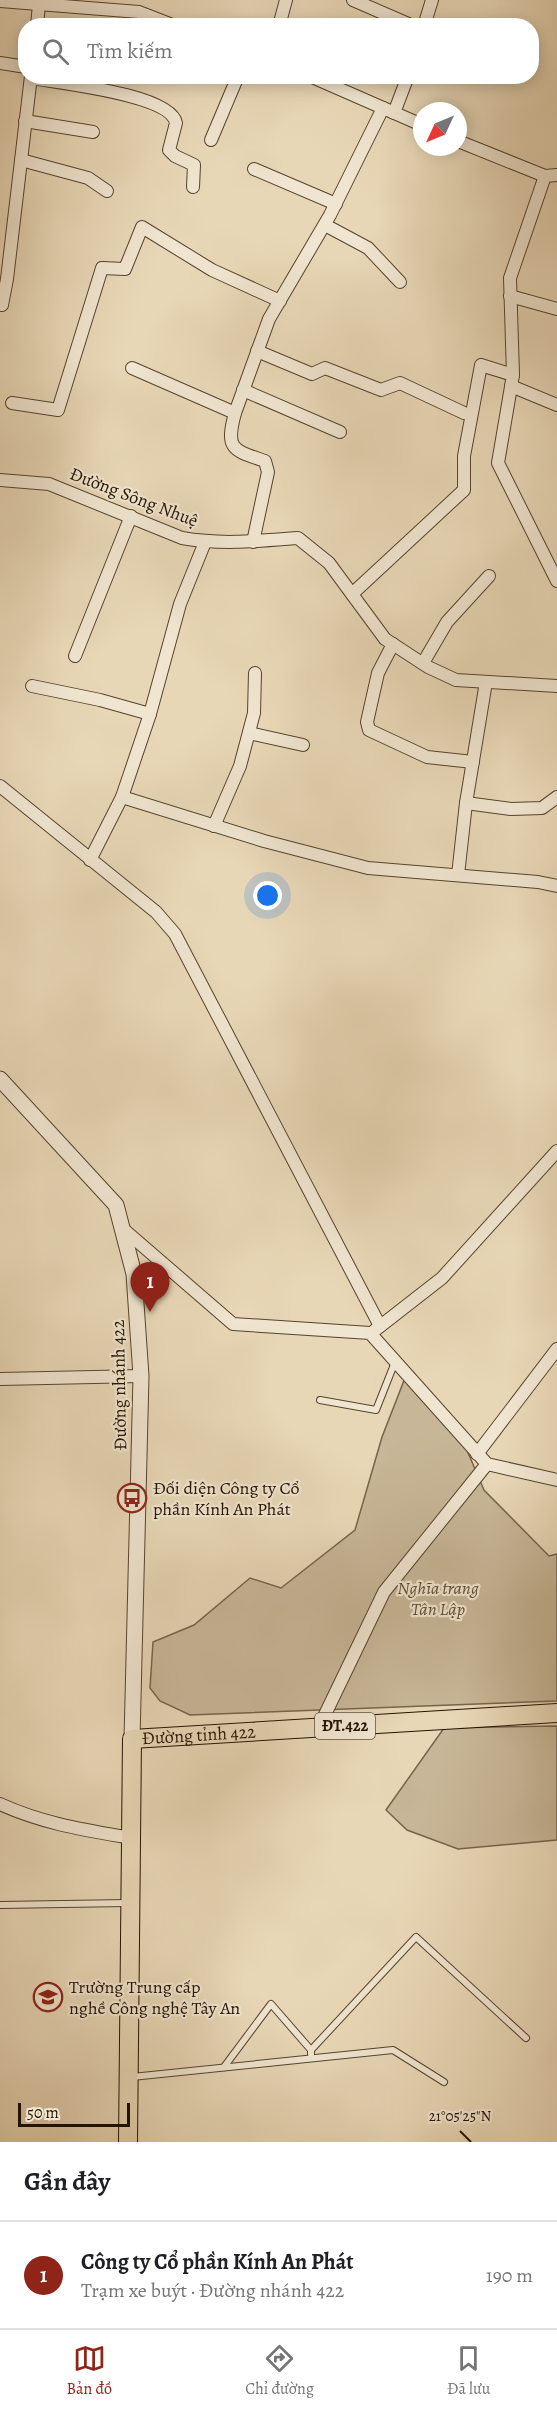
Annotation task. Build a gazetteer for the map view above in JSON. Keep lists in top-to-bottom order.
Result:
{
  "streets": {
    "main road": ["ĐT.422", "Đường tỉnh 422"],
    "street": ["Đường Sông Nhuệ", "Đường nhánh 422"]
  },
  "crossings": [
    ["Đường nhánh 422", "Đường tỉnh 422"]
  ],
  "parks": ["Nghĩa trang Tân Lập"],
  "places": {
    "bus stop": ["Đối diện Công ty Cổ phần Kính An Phát"],
    "school or university": ["Trường Trung cấp nghề Công nghệ Tây An"]
  },
  "scale_bar": "50 m",
  "north": "bottom left",
  "page": {
    "search": "Tìm kiếm",
    "pins": "1",
    "scale": "50 m",
    "heading": "Gần đây",
    "list": [
      {
        "mark": "1",
        "name": "Công ty Cổ phần Kính An Phát",
        "note": "Trạm xe buýt · Đường nhánh 422",
        "value": "190 m"
      }
    ],
    "nav": ["Bản đồ", "Chỉ đường", "Đã lưu"]
  },
  "coordinates": ["21°05'25\"N"]
}
